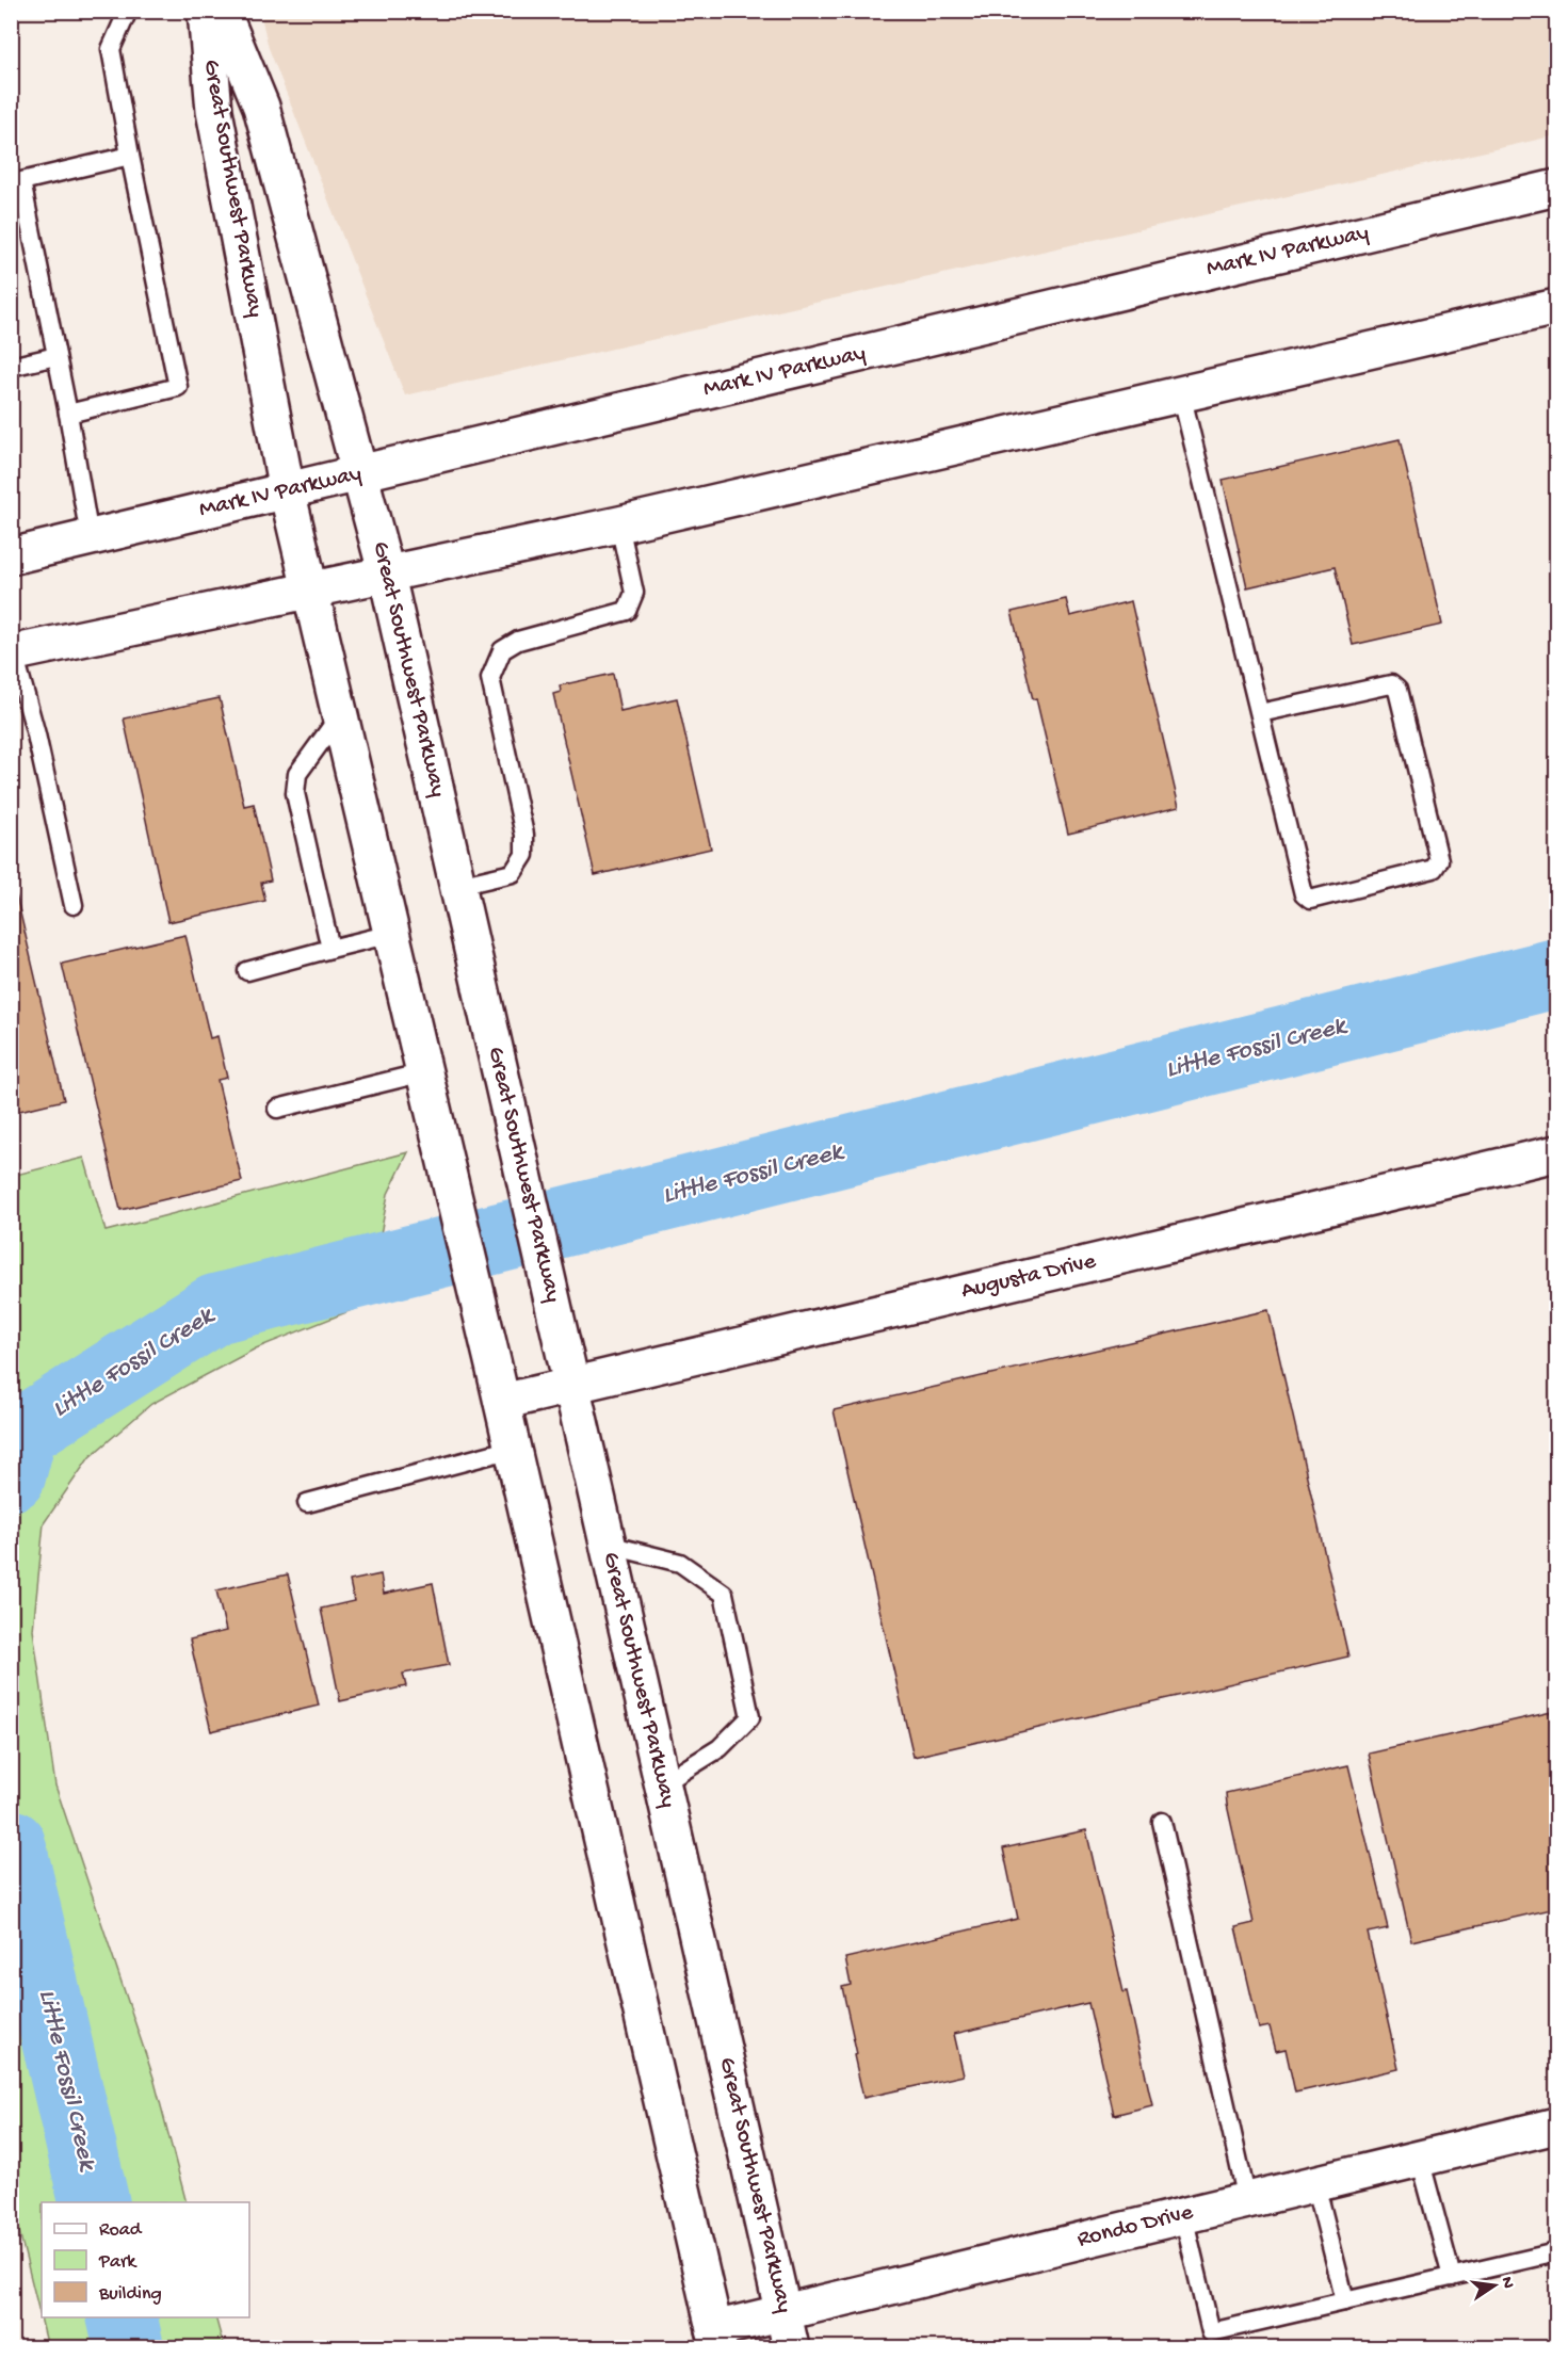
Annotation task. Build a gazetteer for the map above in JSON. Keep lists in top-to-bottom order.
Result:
{
  "streets": {
    "street": [
      "Great Southwest Parkway",
      "Mark IV Parkway",
      "Augusta Drive",
      "Rondo Drive"
    ]
  },
  "crossings": [
    ["Great Southwest Parkway", "Mark IV Parkway"],
    ["Great Southwest Parkway", "Augusta Drive"],
    ["Great Southwest Parkway", "Rondo Drive"]
  ],
  "water": ["Little Fossil Creek"],
  "legend": ["Road", "Park", "Building"],
  "north": "right"
}
